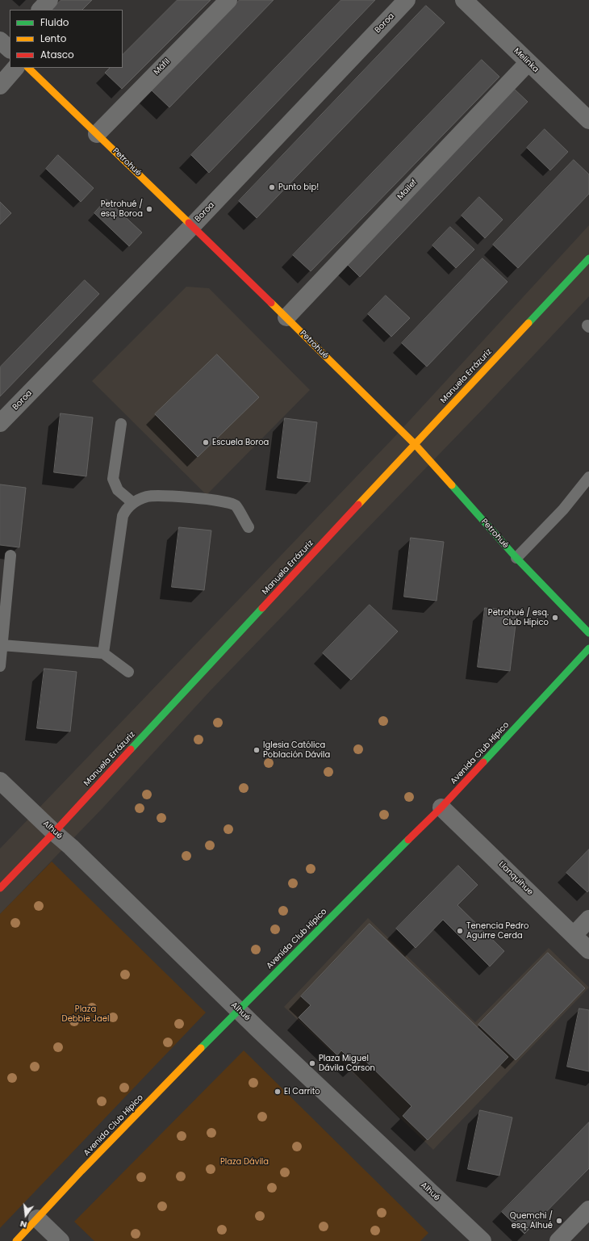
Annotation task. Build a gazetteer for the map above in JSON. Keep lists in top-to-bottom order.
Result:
{
  "streets": {
    "street": [
      "Boroa",
      "Melinka",
      "Máfil",
      "Petrohué",
      "Mailef",
      "Manuela Errázuriz",
      "Avenida Club Hípico",
      "Alhué",
      "Llanquihue"
    ]
  },
  "crossings": [
    ["Boroa", "Petrohué"],
    ["Melinka", "Mailef"],
    ["Máfil", "Petrohué"],
    ["Petrohué", "Mailef"],
    ["Petrohué", "Manuela Errázuriz"],
    ["Manuela Errázuriz", "Alhué"],
    ["Avenida Club Hípico", "Alhué"],
    ["Avenida Club Hípico", "Llanquihue"]
  ],
  "parks": ["Plaza Debbie Jael", "Plaza Dávila"],
  "places": [
    "Punto bip!",
    "Petrohué / esq. Boroa",
    "Escuela Boroa",
    "Petrohué / esq. Club Hípico",
    "Iglesia Católica Población Dávila",
    "Tenencia Pedro Aguirre Cerda",
    "Plaza Miguel Dávila Carson",
    "El Carrito",
    "Quemchi / esq. Alhué"
  ],
  "legend": ["Fluido", "Lento", "Atasco"],
  "north": "bottom"
}
